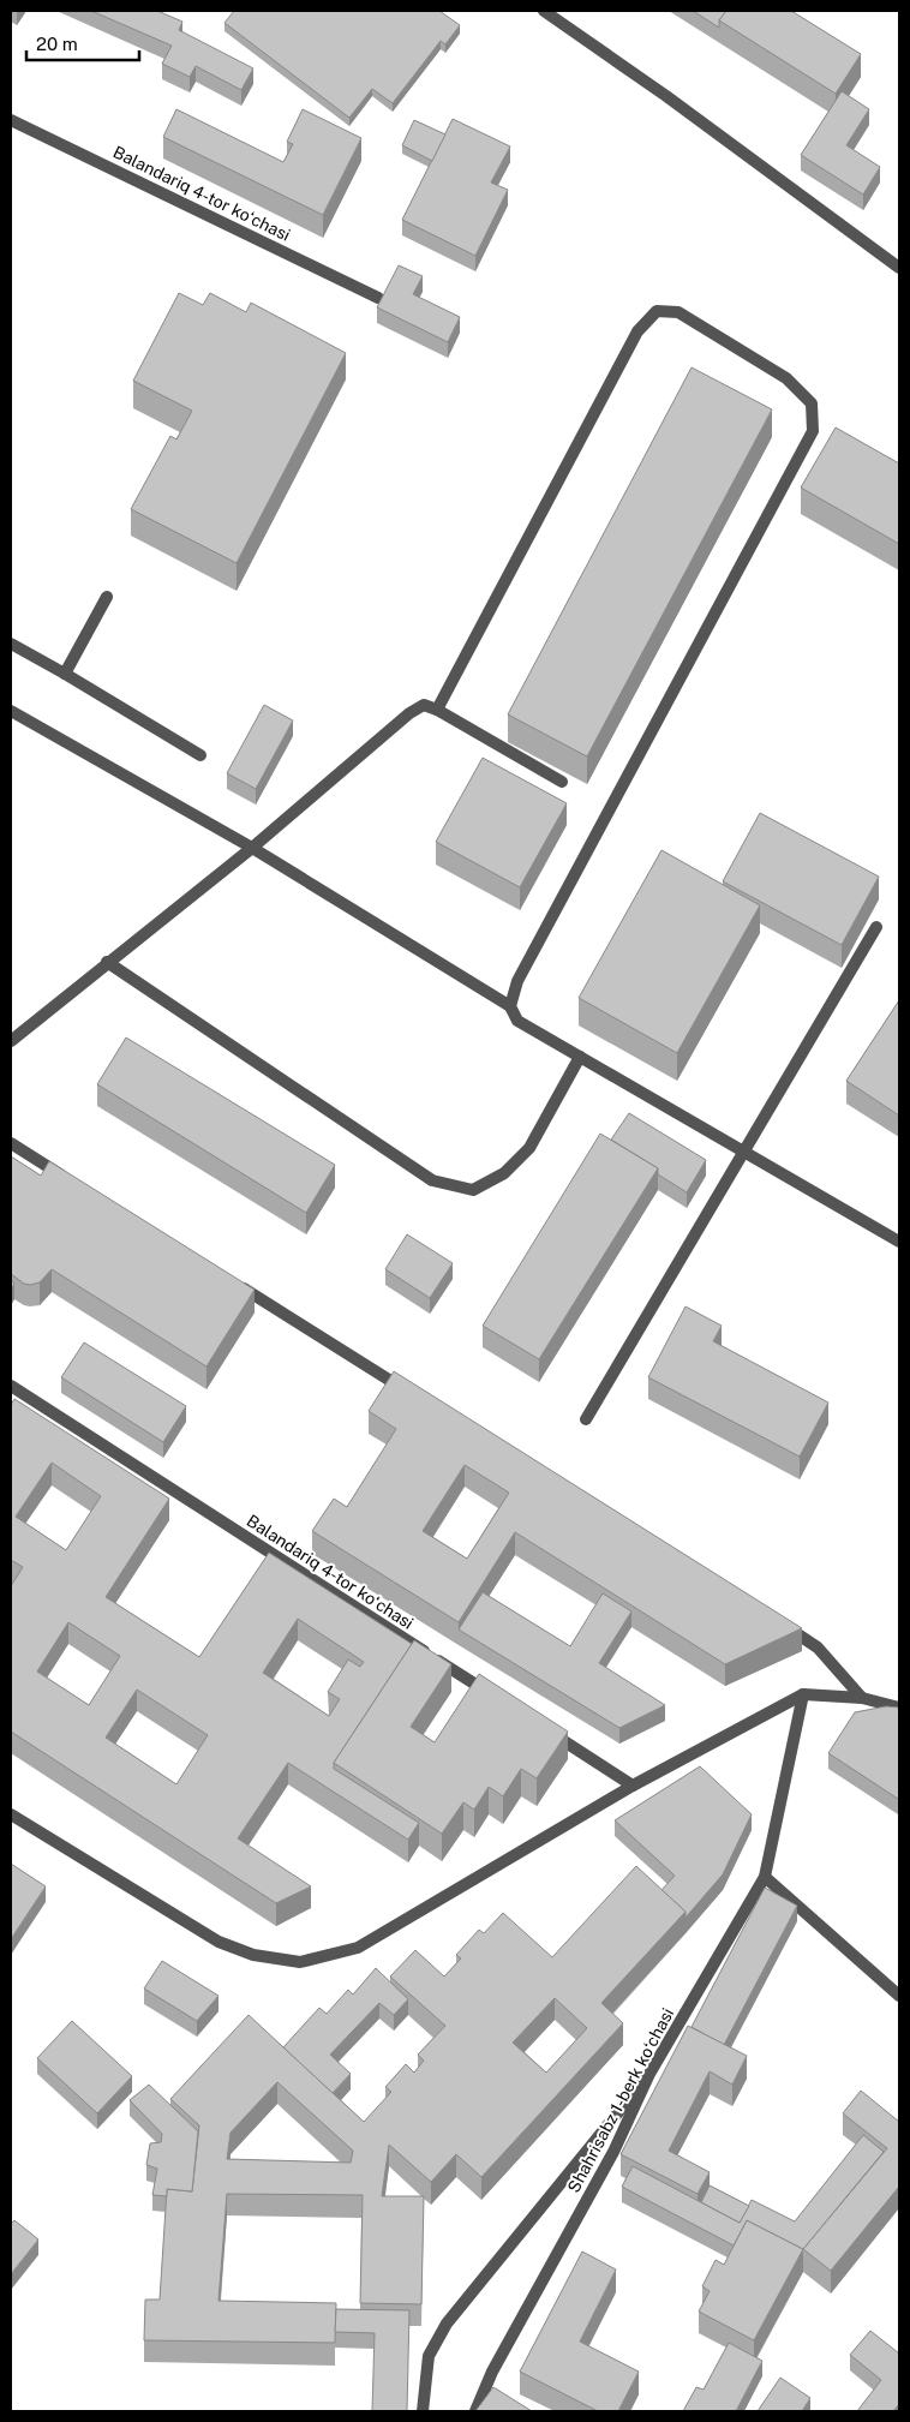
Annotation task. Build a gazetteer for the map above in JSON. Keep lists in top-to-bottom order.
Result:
{
  "streets": {
    "street": ["Balandariq 4-tor koʻchasi", "Shahrisabz 1-berk koʻchasi"]
  },
  "scale_bar": "20 m"
}
